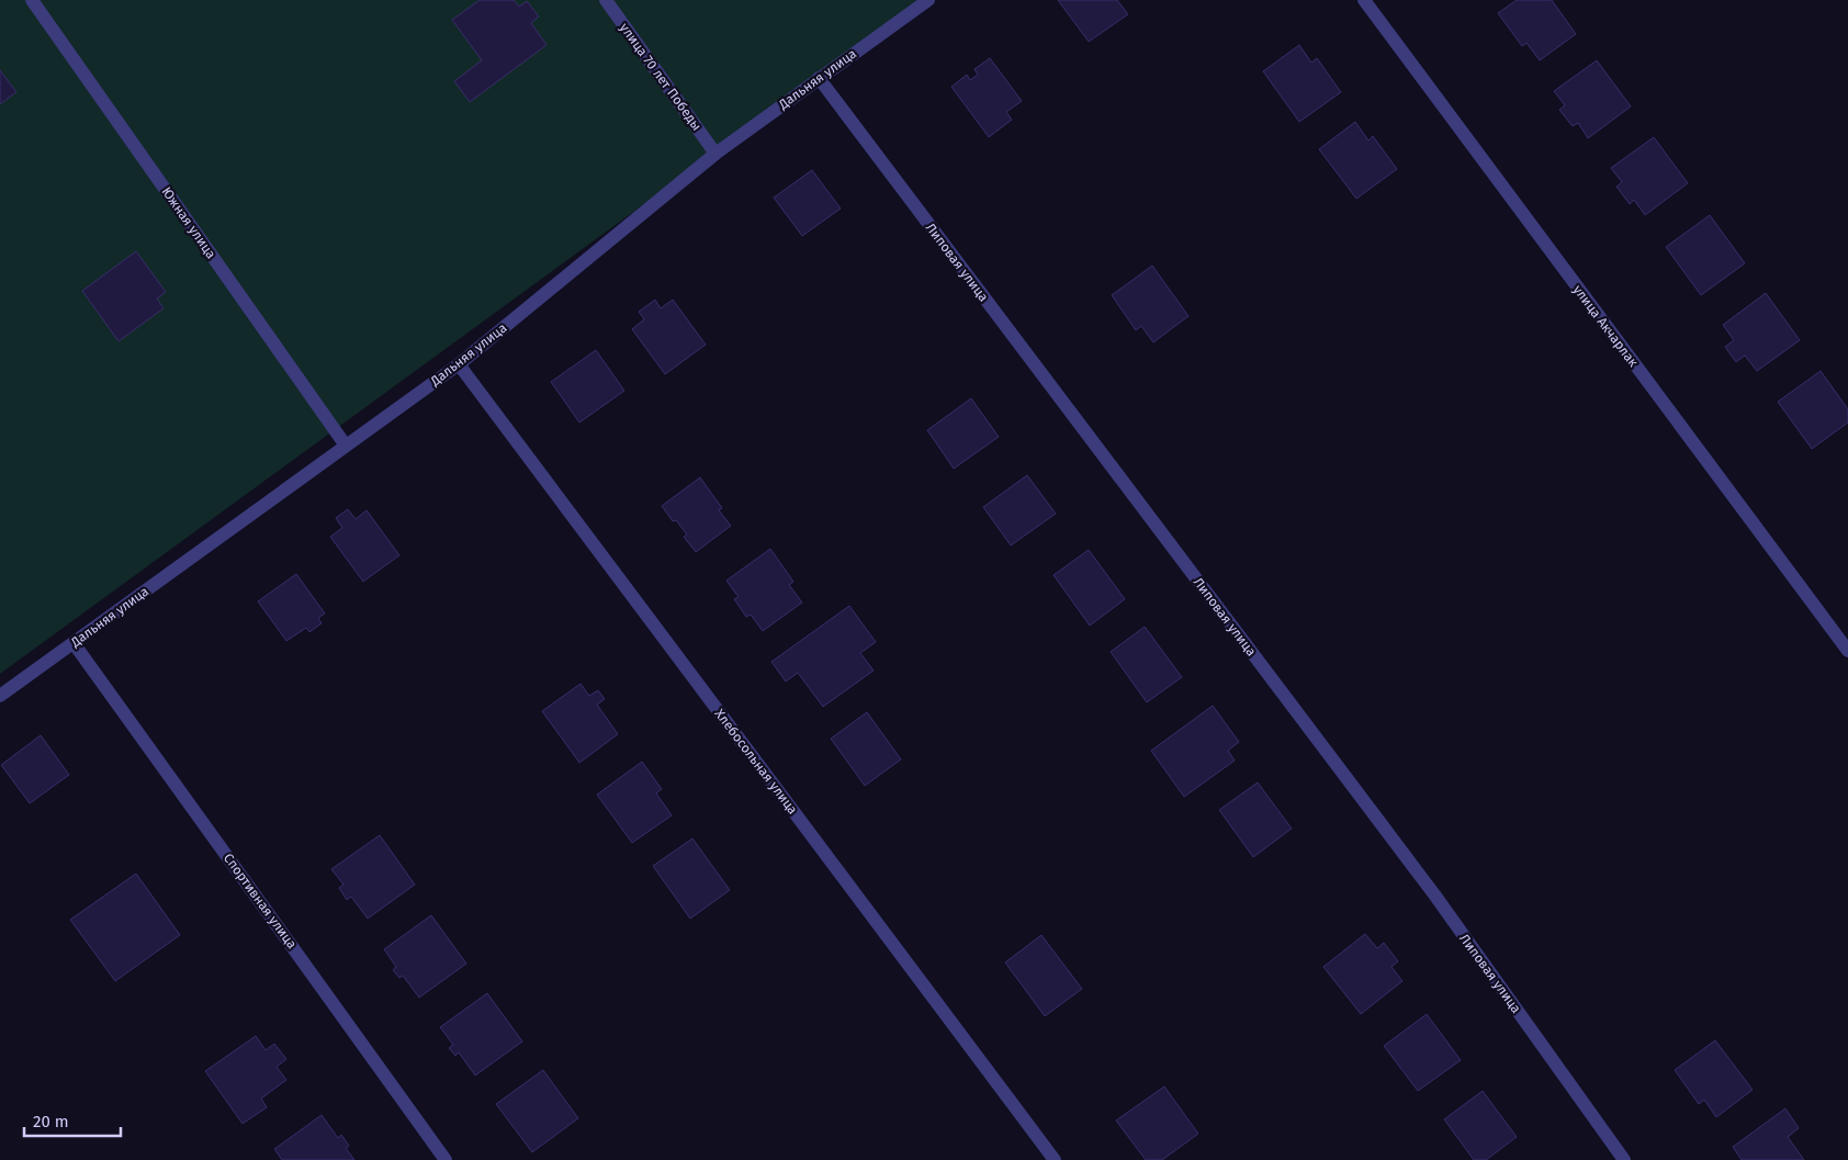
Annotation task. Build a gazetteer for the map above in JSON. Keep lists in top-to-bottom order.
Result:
{
  "streets": {
    "street": [
      "улица 70 лет Победы",
      "Дальняя улица",
      "Южная улица",
      "Липовая улица",
      "улица Акчарлак",
      "Хлебосольная улица",
      "Спортивная улица"
    ]
  },
  "crossings": [
    ["улица 70 лет Победы", "Дальняя улица"],
    ["Дальняя улица", "Южная улица"],
    ["Дальняя улица", "Липовая улица"],
    ["Дальняя улица", "Хлебосольная улица"],
    ["Дальняя улица", "Спортивная улица"]
  ],
  "scale_bar": "20 m"
}
